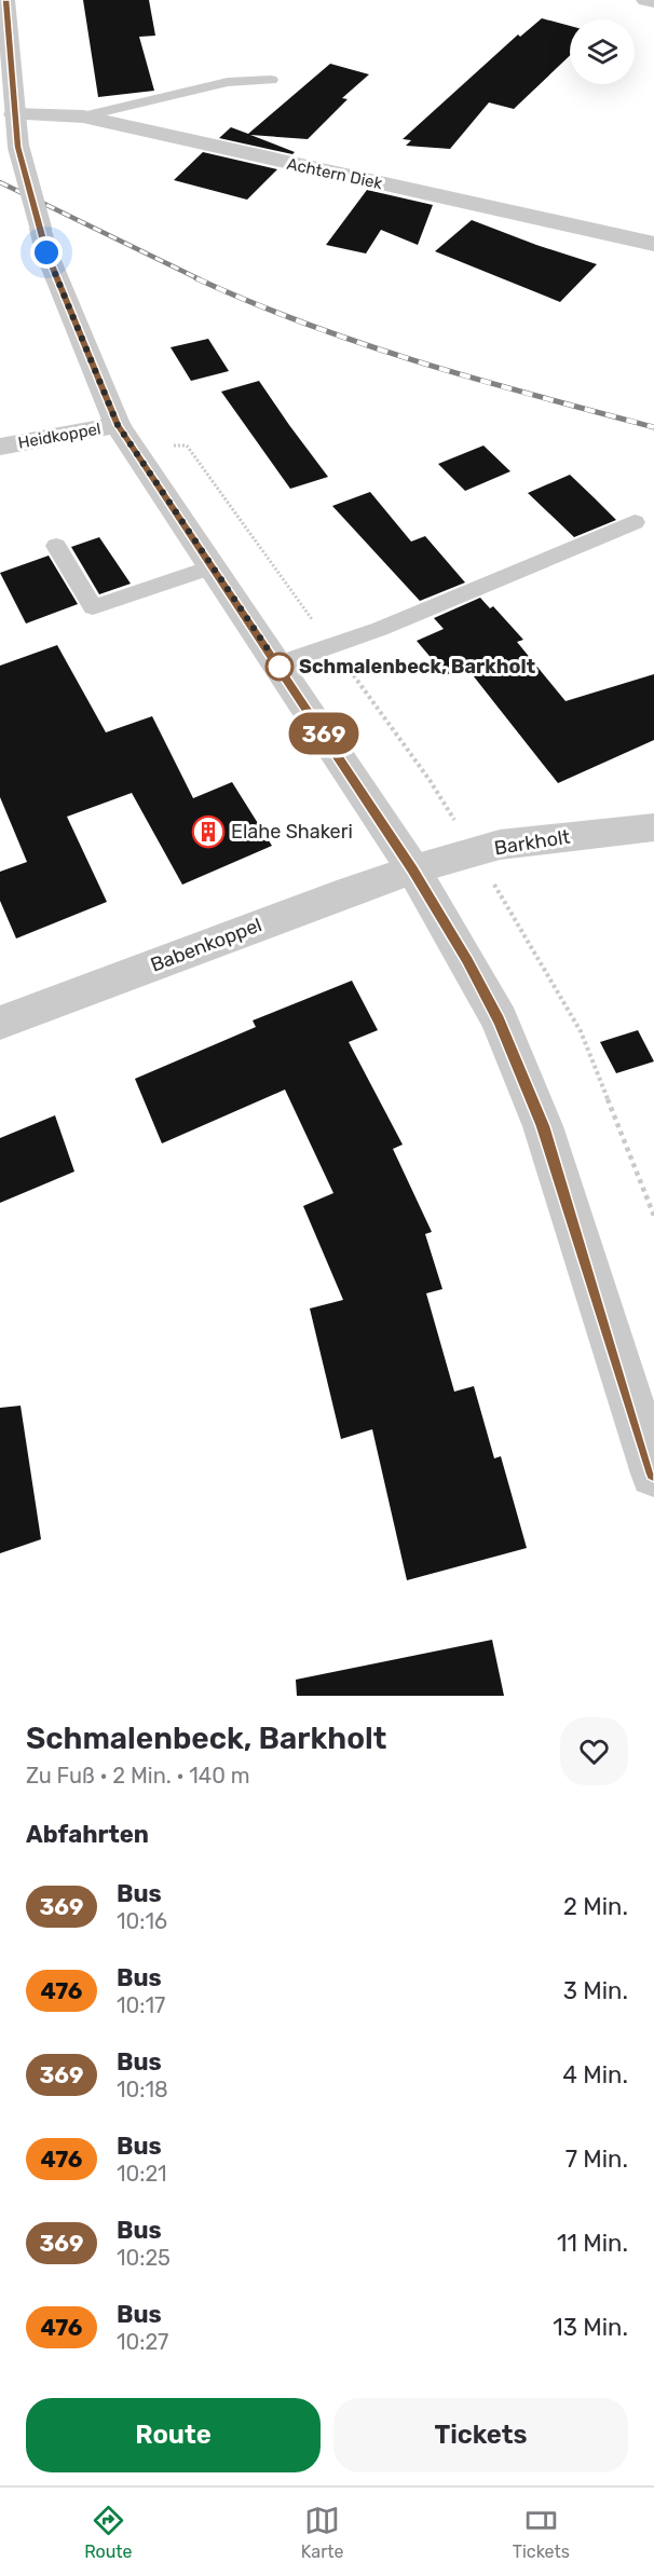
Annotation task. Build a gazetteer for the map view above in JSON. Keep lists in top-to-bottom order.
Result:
{
  "streets": {
    "street": [
      "Achtern Diek",
      "Heidkoppel",
      "Barkholt",
      "Babenkoppel"
    ]
  },
  "crossings": [
    ["Barkholt", "Babenkoppel"]
  ],
  "places": {
    "other": ["Schmalenbeck, Barkholt"],
    "building": ["Elahe Shakeri"]
  },
  "lines": ["bus line 369"],
  "page": {
    "on_map": "369",
    "heading": [
      ["Schmalenbeck, Barkholt", "Zu Fuß · 2 Min. · 140 m"],
      "Abfahrten"
    ],
    "list": [
      {
        "mark": "369",
        "name": "Bus",
        "note": "10:16",
        "value": "2 Min."
      },
      {
        "mark": "476",
        "name": "Bus",
        "note": "10:17",
        "value": "3 Min."
      },
      {
        "mark": "369",
        "name": "Bus",
        "note": "10:18",
        "value": "4 Min."
      },
      {
        "mark": "476",
        "name": "Bus",
        "note": "10:21",
        "value": "7 Min."
      },
      {
        "mark": "369",
        "name": "Bus",
        "note": "10:25",
        "value": "11 Min."
      },
      {
        "mark": "476",
        "name": "Bus",
        "note": "10:27",
        "value": "13 Min."
      }
    ],
    "buttons": ["Route", "Tickets"],
    "tabs": ["Route", "Karte", "Tickets"]
  }
}
